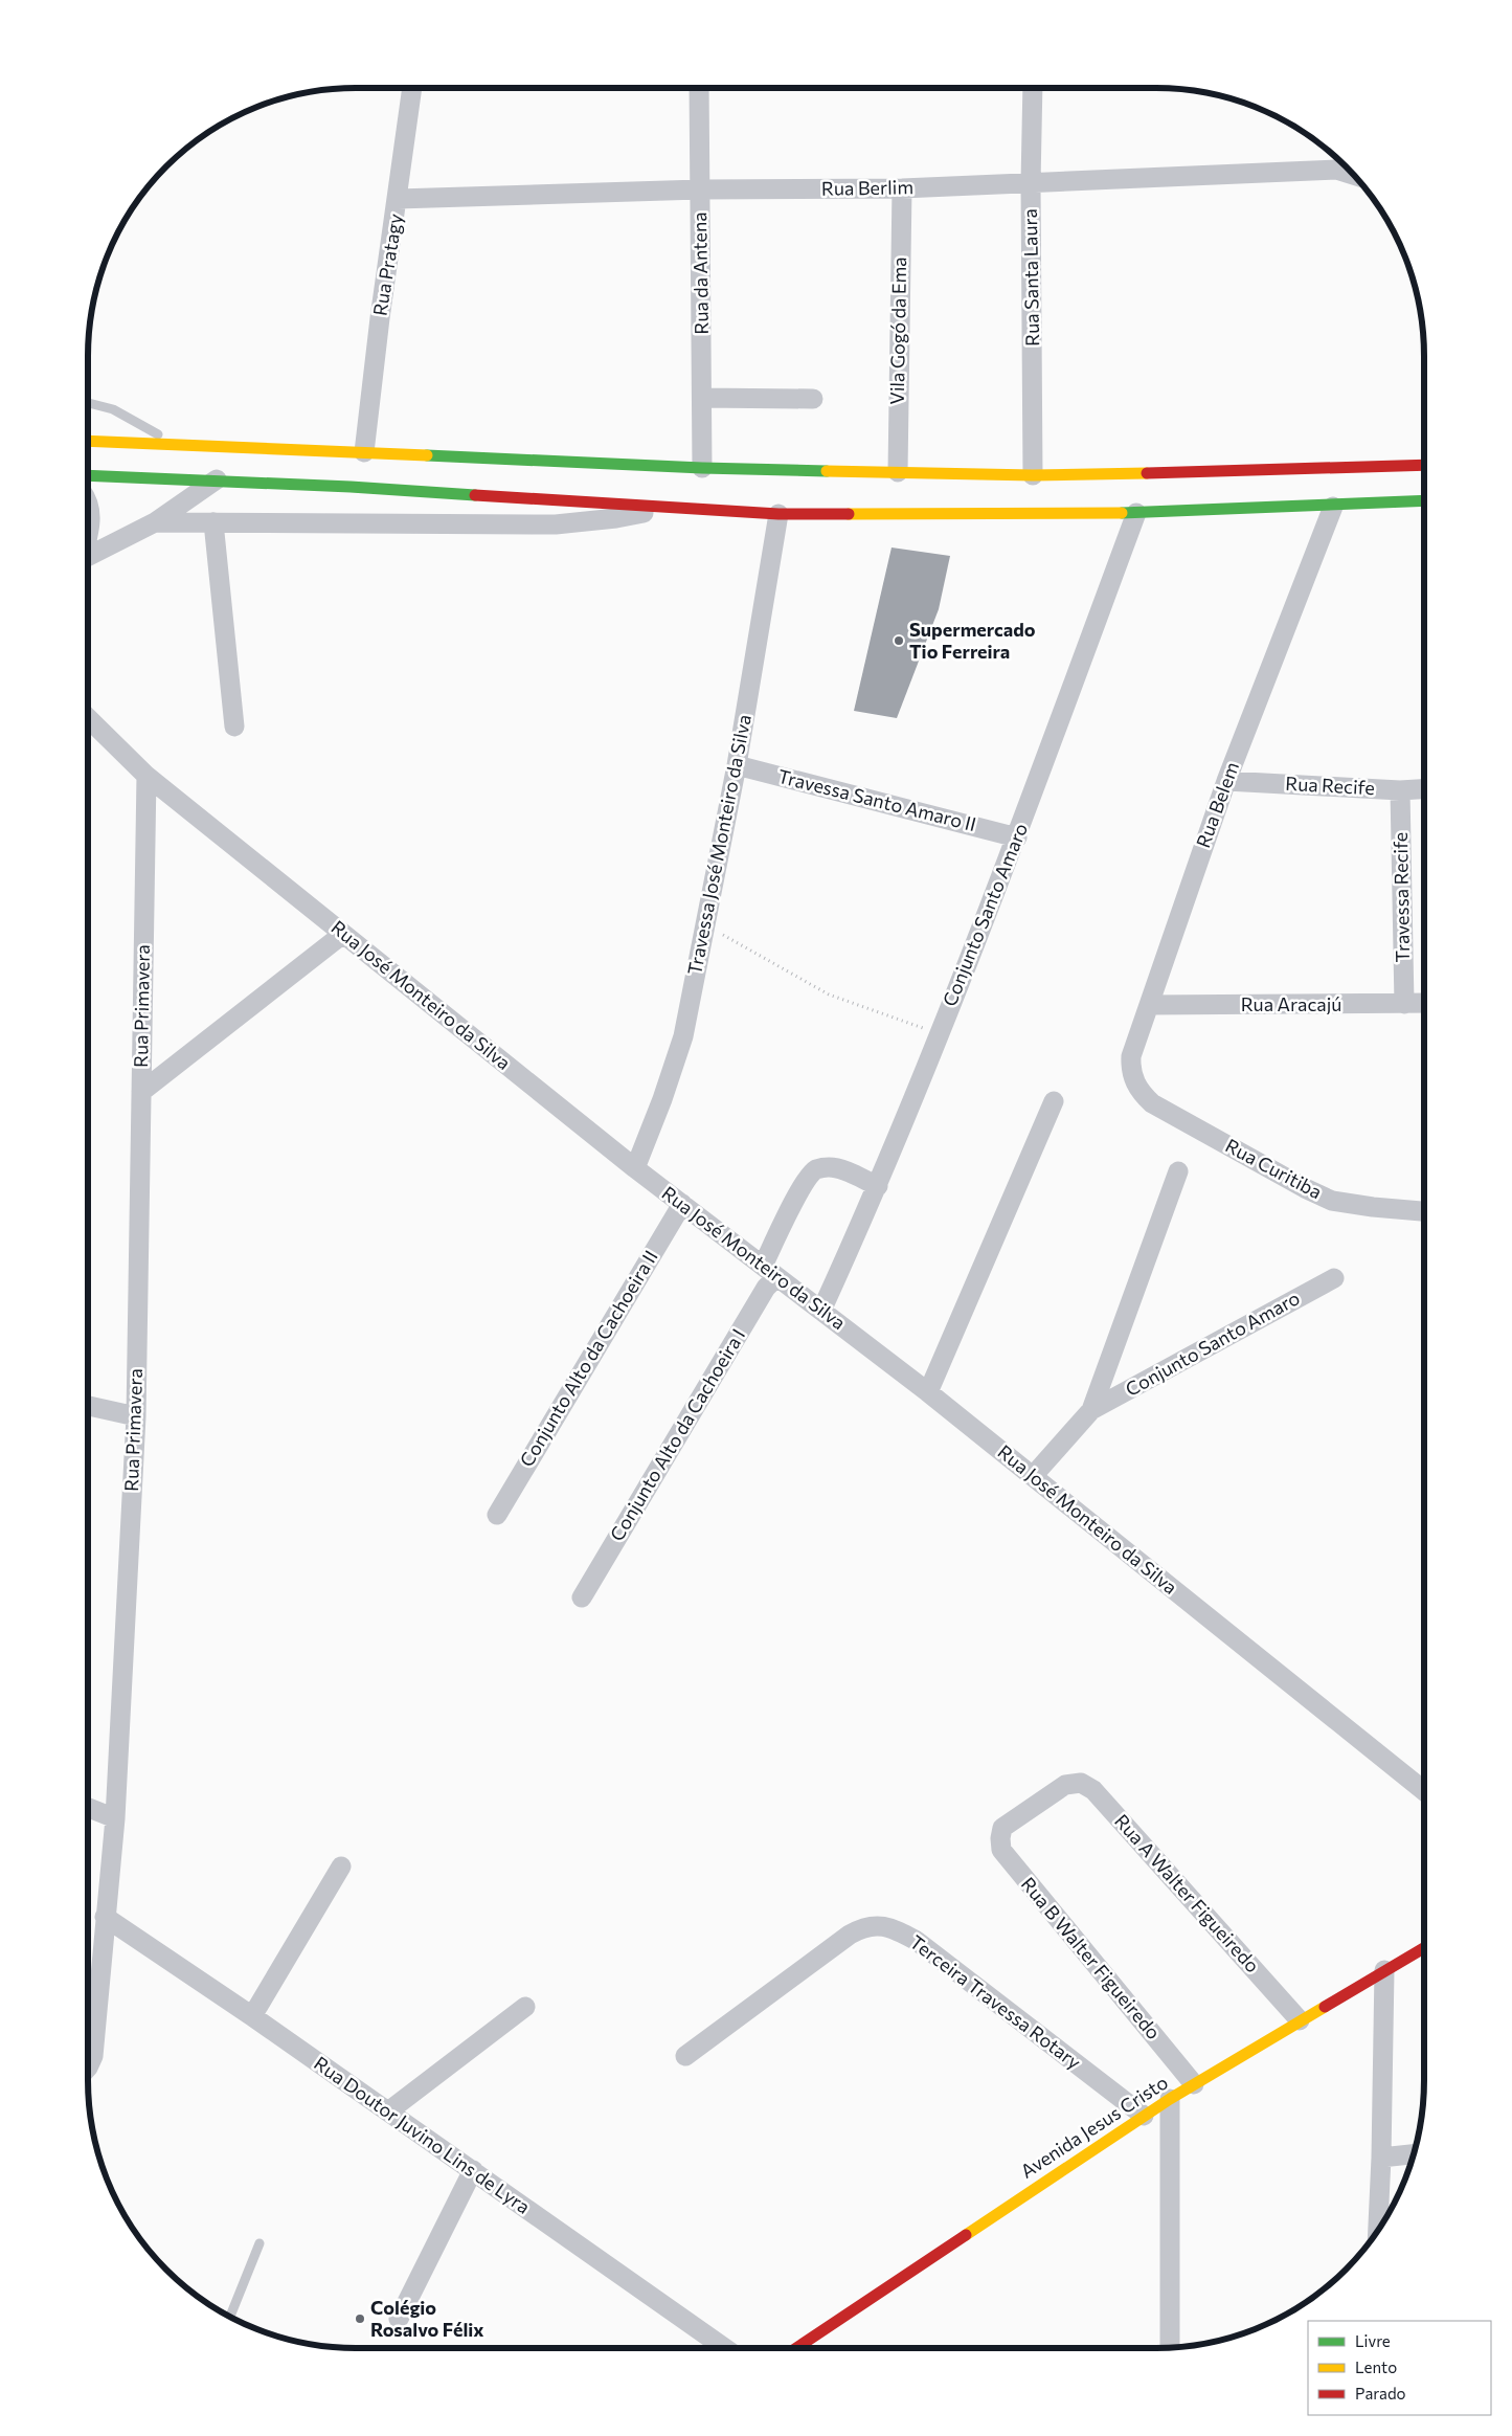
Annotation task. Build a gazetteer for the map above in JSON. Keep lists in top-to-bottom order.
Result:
{
  "streets": {
    "main road": ["Avenida Jesus Cristo"],
    "street": [
      "Rua Berlim",
      "Rua Pratagy",
      "Rua da Antena",
      "Rua Santa Laura",
      "Vila Gogó da Ema",
      "Rua Recife",
      "Travessa Santo Amaro II",
      "Rua Belem",
      "Travessa José Monteiro da Silva",
      "Travessa Recife",
      "Conjunto Santo Amaro",
      "Rua José Monteiro da Silva",
      "Rua Aracajú",
      "Rua Primavera",
      "Rua Curitiba",
      "Conjunto Alto da Cachoeira II",
      "Conjunto Alto da Cachoeira I",
      "Rua A Walter Figueiredo",
      "Rua B Walter Figueiredo",
      "Terceira Travessa Rotary",
      "Rua Doutor Juvino Lins de Lyra"
    ]
  },
  "crossings": [
    ["Rua Berlim", "Rua Pratagy"],
    ["Rua Berlim", "Rua da Antena"],
    ["Rua Berlim", "Rua Santa Laura"],
    ["Rua Berlim", "Vila Gogó da Ema"],
    ["Rua Recife", "Rua Belem"],
    ["Rua Recife", "Travessa Recife"],
    ["Travessa Santo Amaro II", "Travessa José Monteiro da Silva"],
    ["Travessa Santo Amaro II", "Conjunto Santo Amaro"],
    ["Rua Belem", "Rua Aracajú"],
    ["Rua Belem", "Rua Curitiba"],
    ["Travessa José Monteiro da Silva", "Rua José Monteiro da Silva"],
    ["Travessa Recife", "Rua Aracajú"],
    ["Conjunto Santo Amaro", "Rua José Monteiro da Silva"],
    ["Conjunto Santo Amaro", "Conjunto Alto da Cachoeira I"],
    ["Rua José Monteiro da Silva", "Rua Primavera"],
    ["Rua José Monteiro da Silva", "Conjunto Alto da Cachoeira II"],
    ["Rua José Monteiro da Silva", "Conjunto Alto da Cachoeira I"],
    ["Rua Primavera", "Rua Doutor Juvino Lins de Lyra"],
    ["Rua A Walter Figueiredo", "Rua B Walter Figueiredo"],
    ["Rua A Walter Figueiredo", "Avenida Jesus Cristo"],
    ["Rua B Walter Figueiredo", "Avenida Jesus Cristo"],
    ["Terceira Travessa Rotary", "Avenida Jesus Cristo"]
  ],
  "places": ["Supermercado Tio Ferreira", "Colégio Rosalvo Félix"],
  "legend": ["Livre", "Lento", "Parado"]
}
